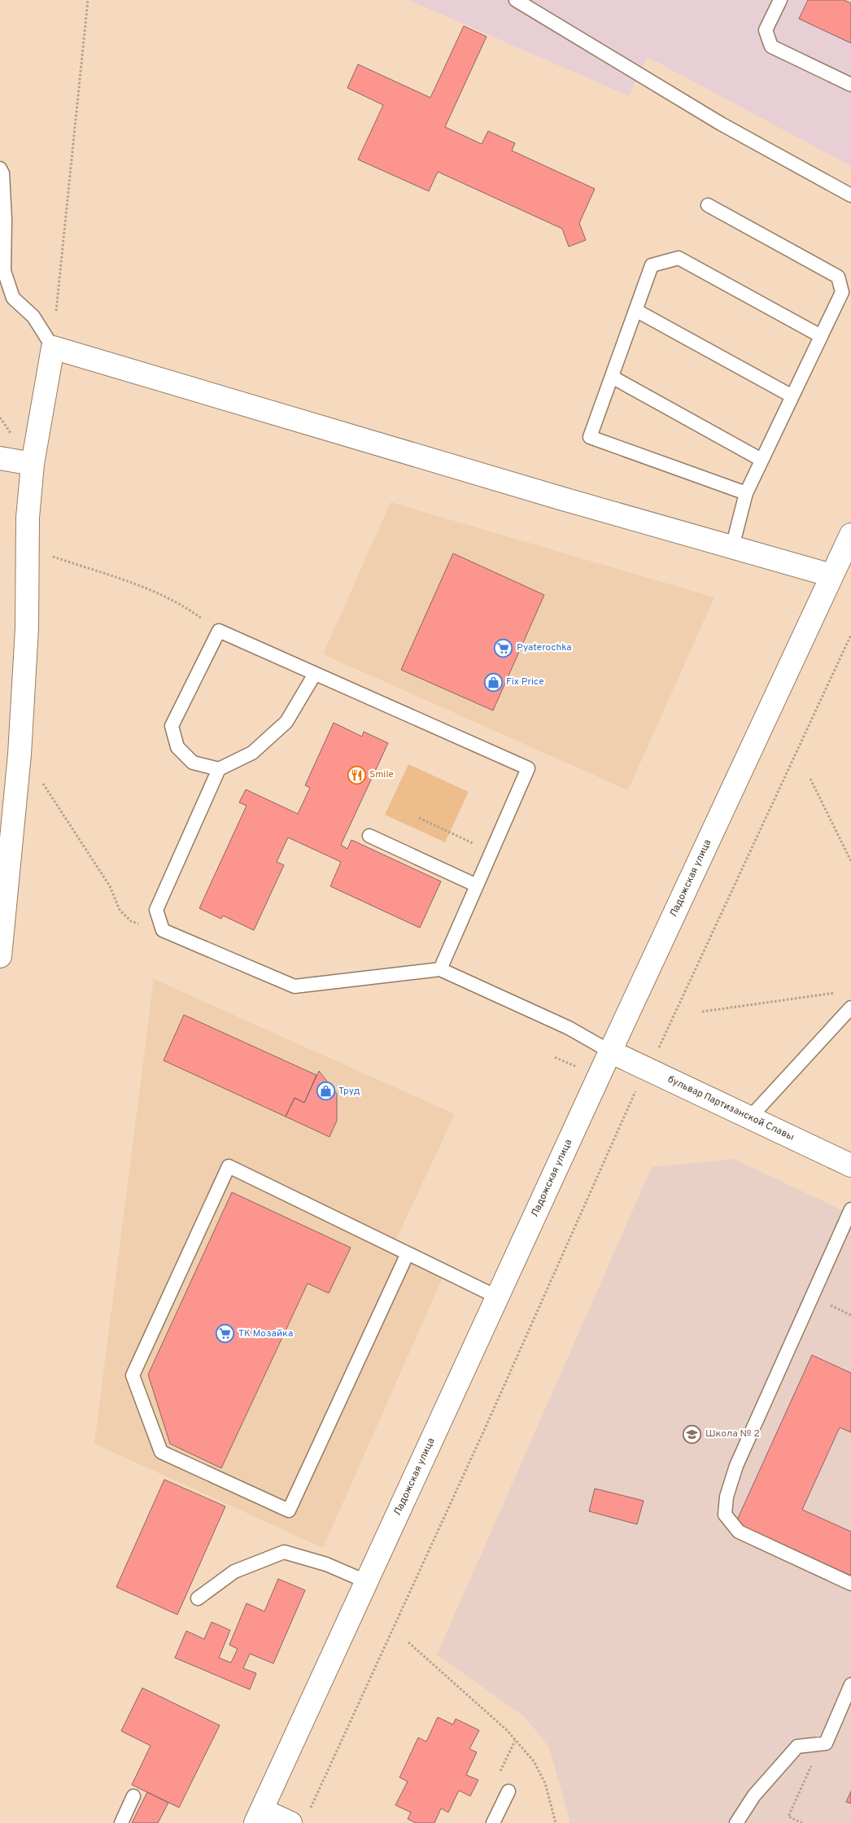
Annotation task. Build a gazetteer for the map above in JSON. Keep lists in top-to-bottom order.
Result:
{
  "streets": {
    "street": ["Ладожская улица", "бульвар Партизанской Славы"]
  },
  "crossings": [
    ["Ладожская улица", "бульвар Партизанской Славы"]
  ],
  "places": {
    "supermarket": ["Pyaterochka", "ТК Мозайка"],
    "shop": ["Fix Price", "Труд"],
    "restaurant": ["Smile"],
    "school or university": ["Школа № 2"]
  }
}
